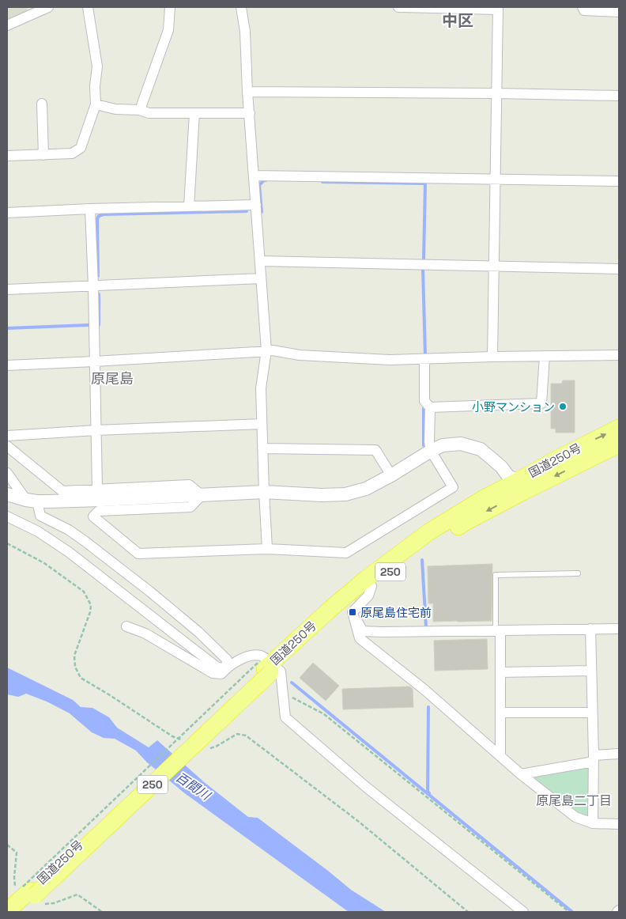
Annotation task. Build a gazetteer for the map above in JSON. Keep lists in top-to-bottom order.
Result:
{
  "streets": {
    "highway": ["国道250号", "250"]
  },
  "districts": ["中区", "原尾島", "原尾島二丁目"],
  "water": ["百間川"],
  "places": {
    "other": ["小野マンション"],
    "transit": ["原尾島住宅前"]
  }
}
